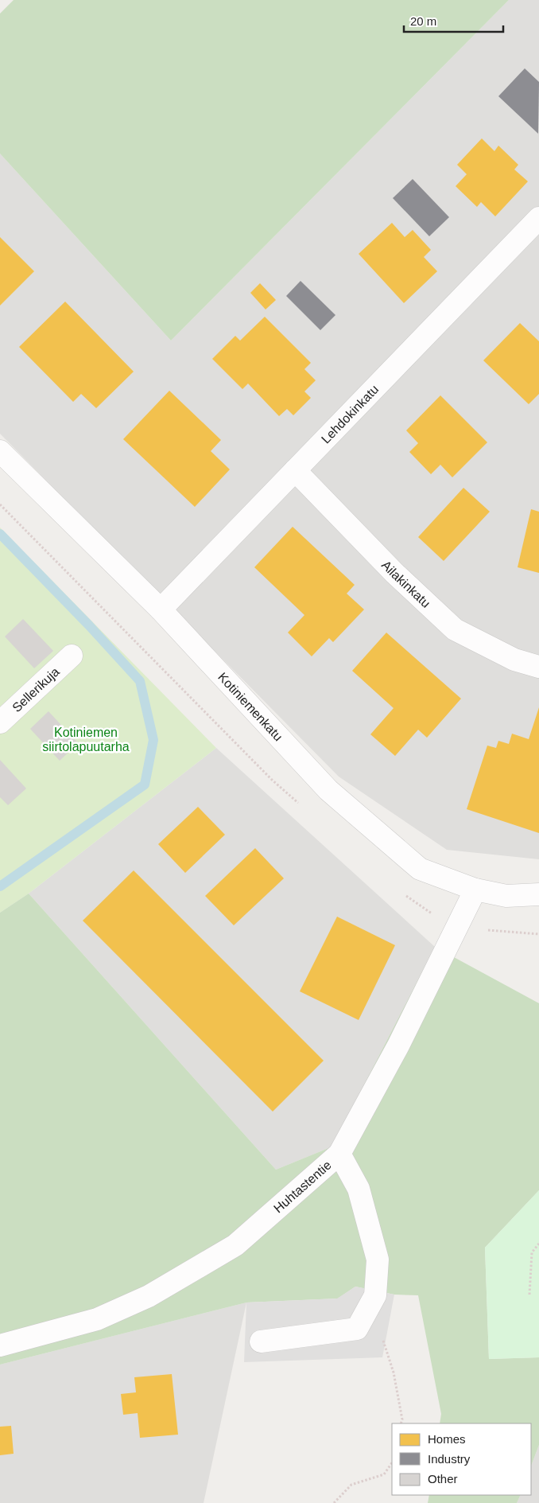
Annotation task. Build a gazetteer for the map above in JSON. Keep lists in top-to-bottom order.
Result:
{
  "streets": {
    "street": [
      "Lehdokinkatu",
      "Ailakinkatu",
      "Sellerikuja",
      "Kotiniemenkatu",
      "Huhtastentie"
    ]
  },
  "crossings": [
    ["Lehdokinkatu", "Ailakinkatu"],
    ["Lehdokinkatu", "Kotiniemenkatu"],
    ["Kotiniemenkatu", "Huhtastentie"]
  ],
  "parks": ["Kotiniemen siirtolapuutarha"],
  "legend": ["Homes", "Industry", "Other"],
  "scale_bar": "20 m"
}
